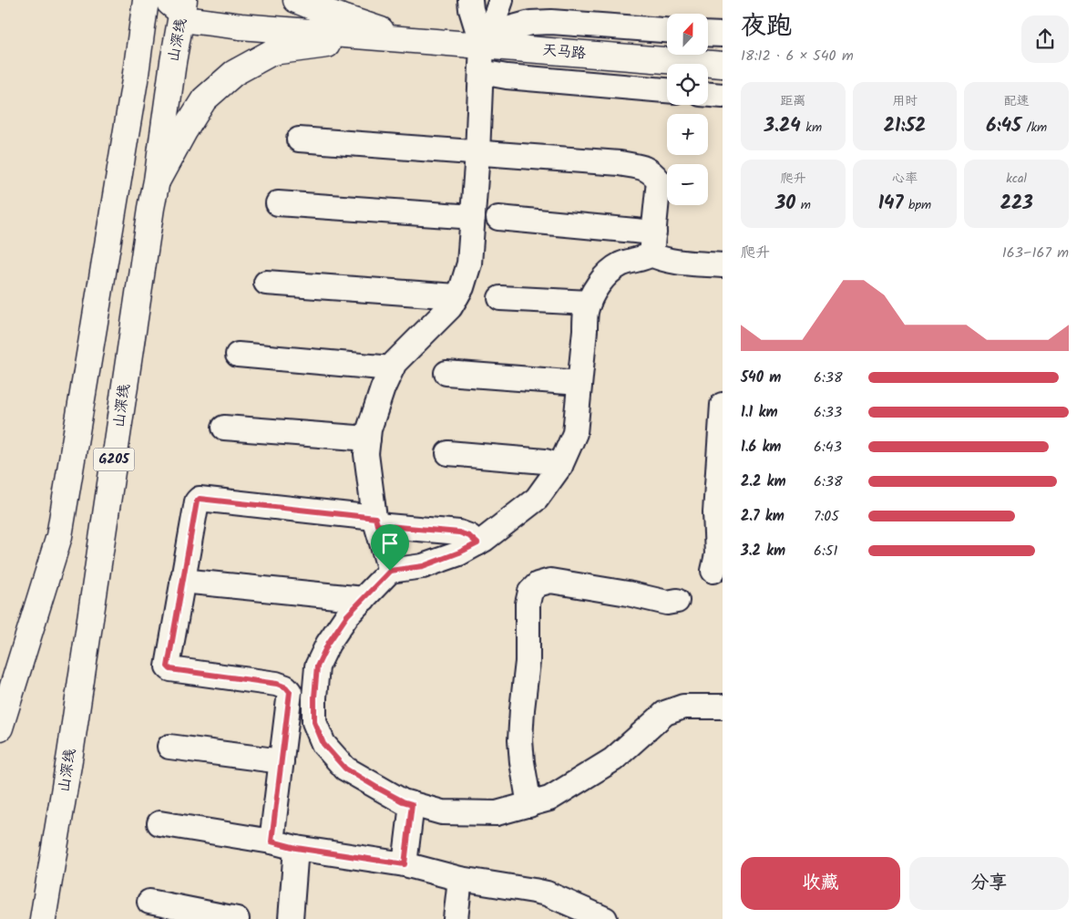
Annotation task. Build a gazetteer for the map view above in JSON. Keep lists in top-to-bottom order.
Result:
{
  "streets": {
    "main road": ["山深线", "天马路", "G205"]
  },
  "north": "top",
  "page": {
    "heading": ["夜跑", "18:12 · 6 × 540 m"],
    "map_buttons": ["+", "−"],
    "stats": [
      ["距离", "3.24 km"],
      ["用时", "21:52"],
      ["配速", "6:45 /km"],
      ["爬升", "30 m"],
      ["心率", "147 bpm"],
      ["kcal", "223"]
    ],
    "chart": ["爬升", "163–167 m"],
    "list": [
      {
        "name": "540 m",
        "note": "6:38"
      },
      {
        "name": "1.1 km",
        "note": "6:33"
      },
      {
        "name": "1.6 km",
        "note": "6:43"
      },
      {
        "name": "2.2 km",
        "note": "6:38"
      },
      {
        "name": "2.7 km",
        "note": "7:05"
      },
      {
        "name": "3.2 km",
        "note": "6:51"
      }
    ],
    "buttons": ["收藏", "分享"]
  }
}
